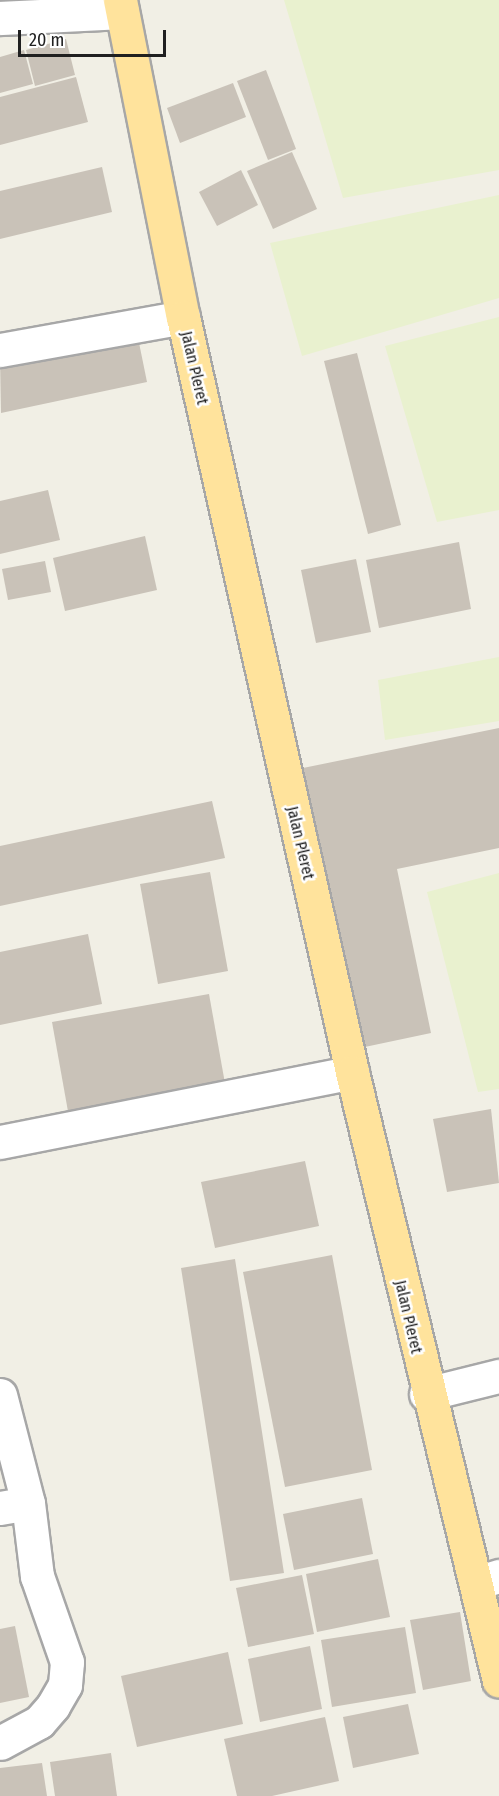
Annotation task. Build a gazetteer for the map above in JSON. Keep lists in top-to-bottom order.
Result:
{
  "streets": {
    "main road": ["Jalan Pleret"]
  },
  "scale_bar": "20 m"
}
